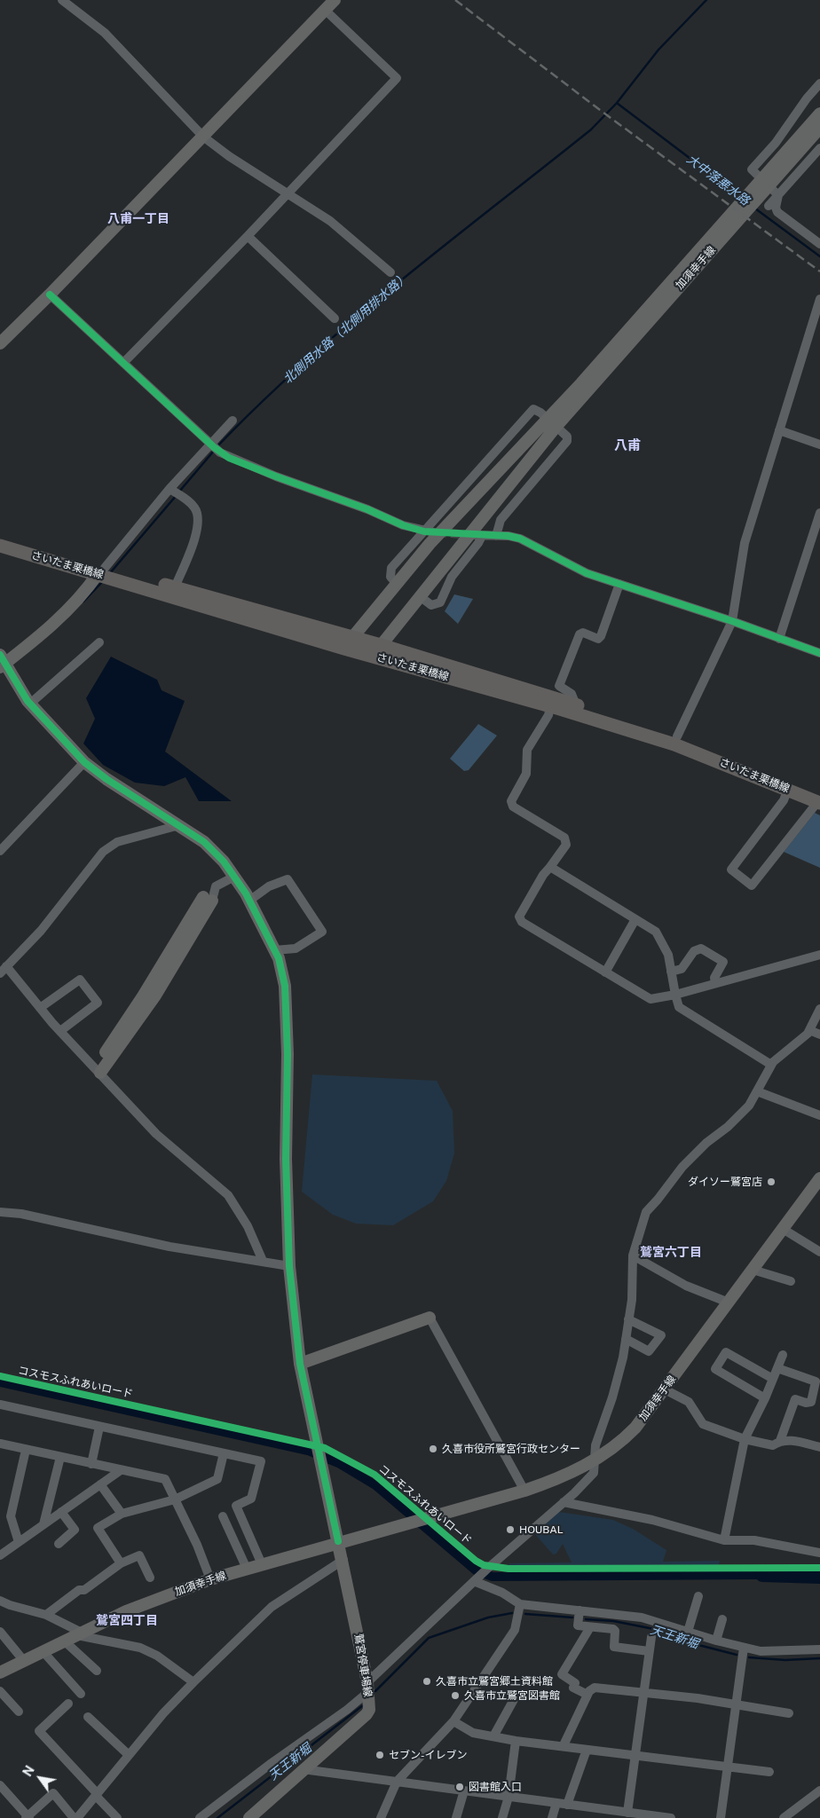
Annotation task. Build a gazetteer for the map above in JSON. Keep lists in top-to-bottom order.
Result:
{
  "streets": {
    "main road": ["加須幸手線", "さいたま栗橋線", "鷲宮停車場線"],
    "cycle path": ["コスモスふれあいロード"]
  },
  "crossings": [
    ["加須幸手線", "鷲宮停車場線"]
  ],
  "districts": [
    "八甫一丁目",
    "八甫",
    "鷲宮六丁目",
    "鷲宮四丁目"
  ],
  "water": ["大中落悪水路", "北側用水路（北側用排水路）", "天王新堀"],
  "places": [
    "ダイソー鷲宮店",
    "久喜市役所鷲宮行政センター",
    "HOUBAL",
    "久喜市立鷲宮郷土資料館",
    "久喜市立鷲宮図書館",
    "セブン-イレブン",
    "図書館入口"
  ],
  "north": "top left"
}
